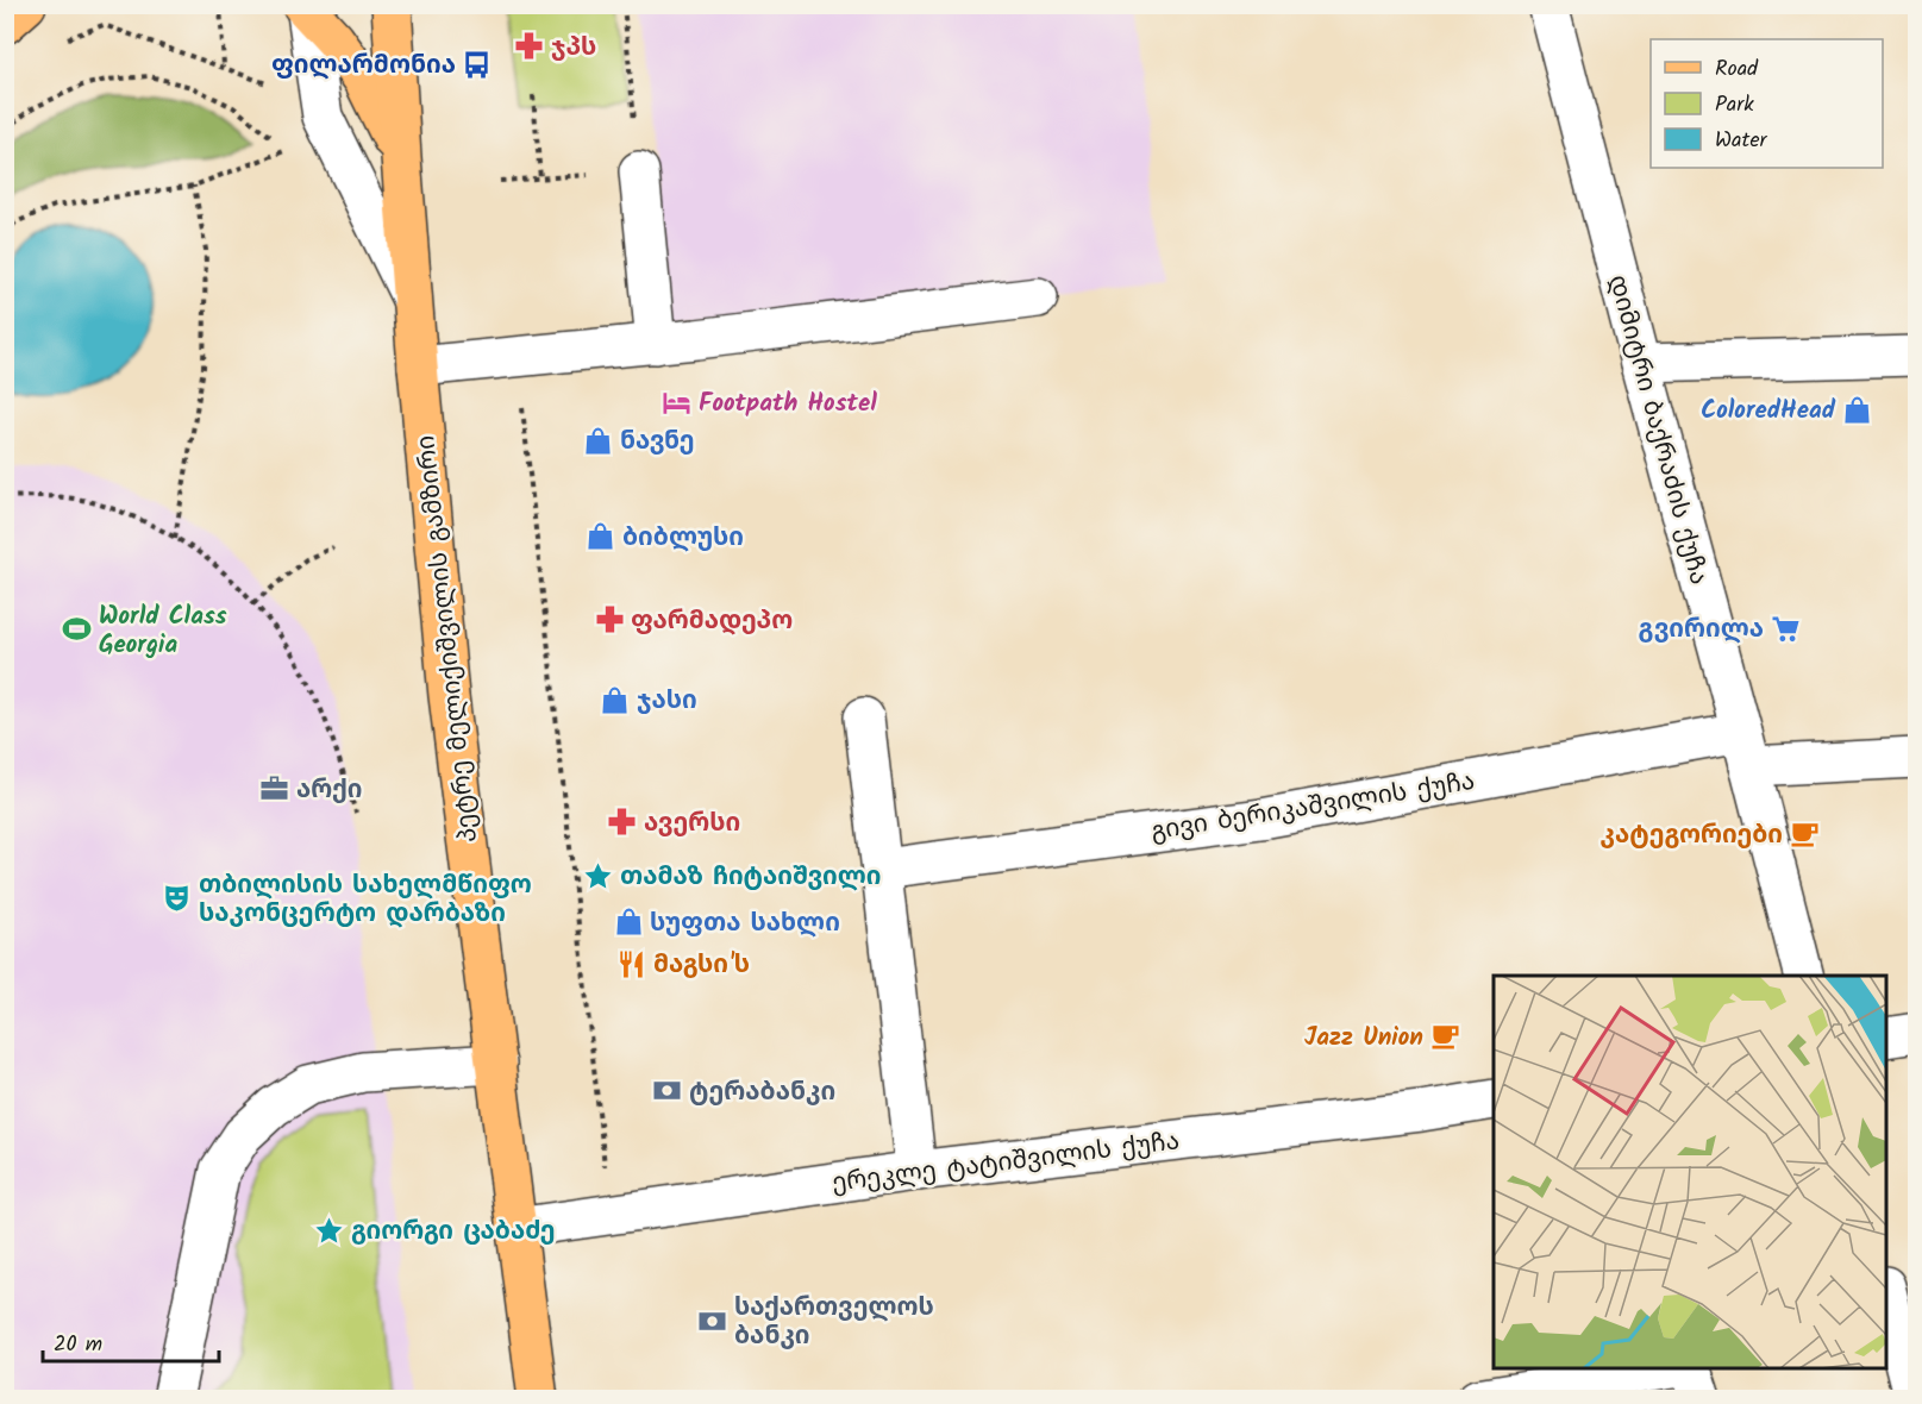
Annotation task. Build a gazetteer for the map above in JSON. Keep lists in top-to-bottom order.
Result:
{
  "streets": {
    "main road": ["პეტრე მელიქიშვილის გამზირი"],
    "street": ["დიმიტრი ბაქრაძის ქუჩა", "გივი ბერიკაშვილის ქუჩა", "ერეკლე ტატიშვილის ქუჩა"]
  },
  "crossings": [
    ["დიმიტრი ბაქრაძის ქუჩა", "გივი ბერიკაშვილის ქუჩა"],
    ["პეტრე მელიქიშვილის გამზირი", "ერეკლე ტატიშვილის ქუჩა"]
  ],
  "places": {
    "pharmacy": ["ჯპს", "ფარმადეპო", "ავერსი"],
    "bus stop": ["ფილარმონია"],
    "hotel": ["Footpath Hostel"],
    "shop": [
      "ColoredHead",
      "ნავნე",
      "ბიბლუსი",
      "ჯასი",
      "სუფთა სახლი"
    ],
    "supermarket": ["გვირილა"],
    "sports": ["World Class Georgia"],
    "office": ["არქი"],
    "cafe": ["კატეგორიები", "Jazz Union"],
    "place": ["თამაზ ჩიტაიშვილი", "გიორგი ცაბაძე"],
    "theatre": ["თბილისის სახელმწიფო საკონცერტო დარბაზი"],
    "restaurant": ["მაგსი'ს"],
    "bank": ["ტერაბანკი", "საქართველოს ბანკი"]
  },
  "legend": ["Road", "Park", "Water"],
  "scale_bar": "20 m"
}
